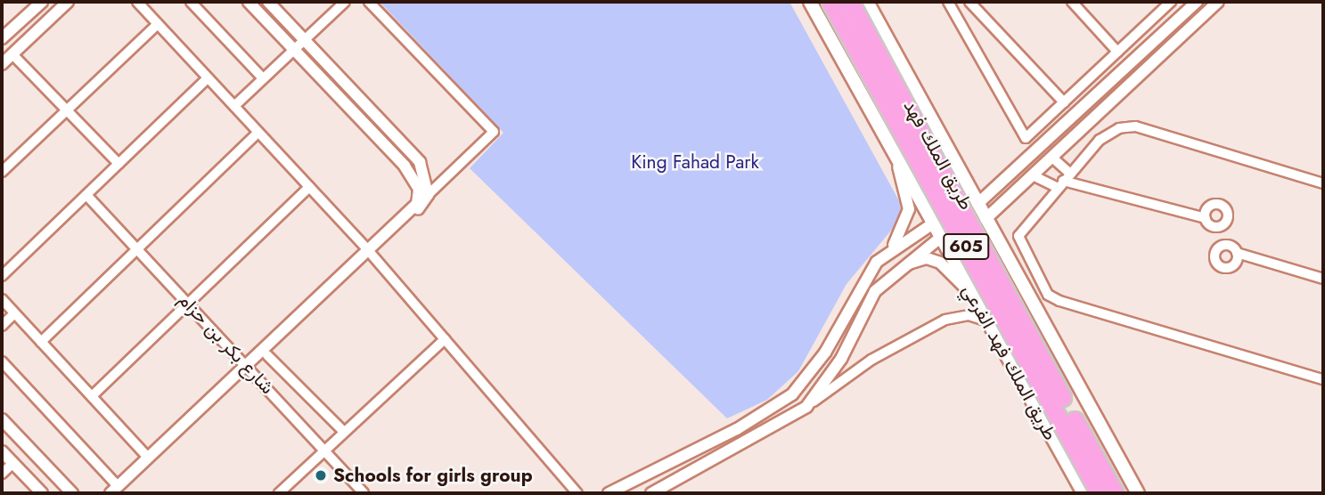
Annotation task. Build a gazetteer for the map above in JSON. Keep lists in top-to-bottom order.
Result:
{
  "streets": {
    "highway": ["طريق الملك فهد", "605"],
    "main road": ["طريق الملك فهد الفرعي"],
    "street": ["شارع بكر بن حزام"]
  },
  "parks": ["King Fahad Park"],
  "places": ["Schools for girls group"]
}
